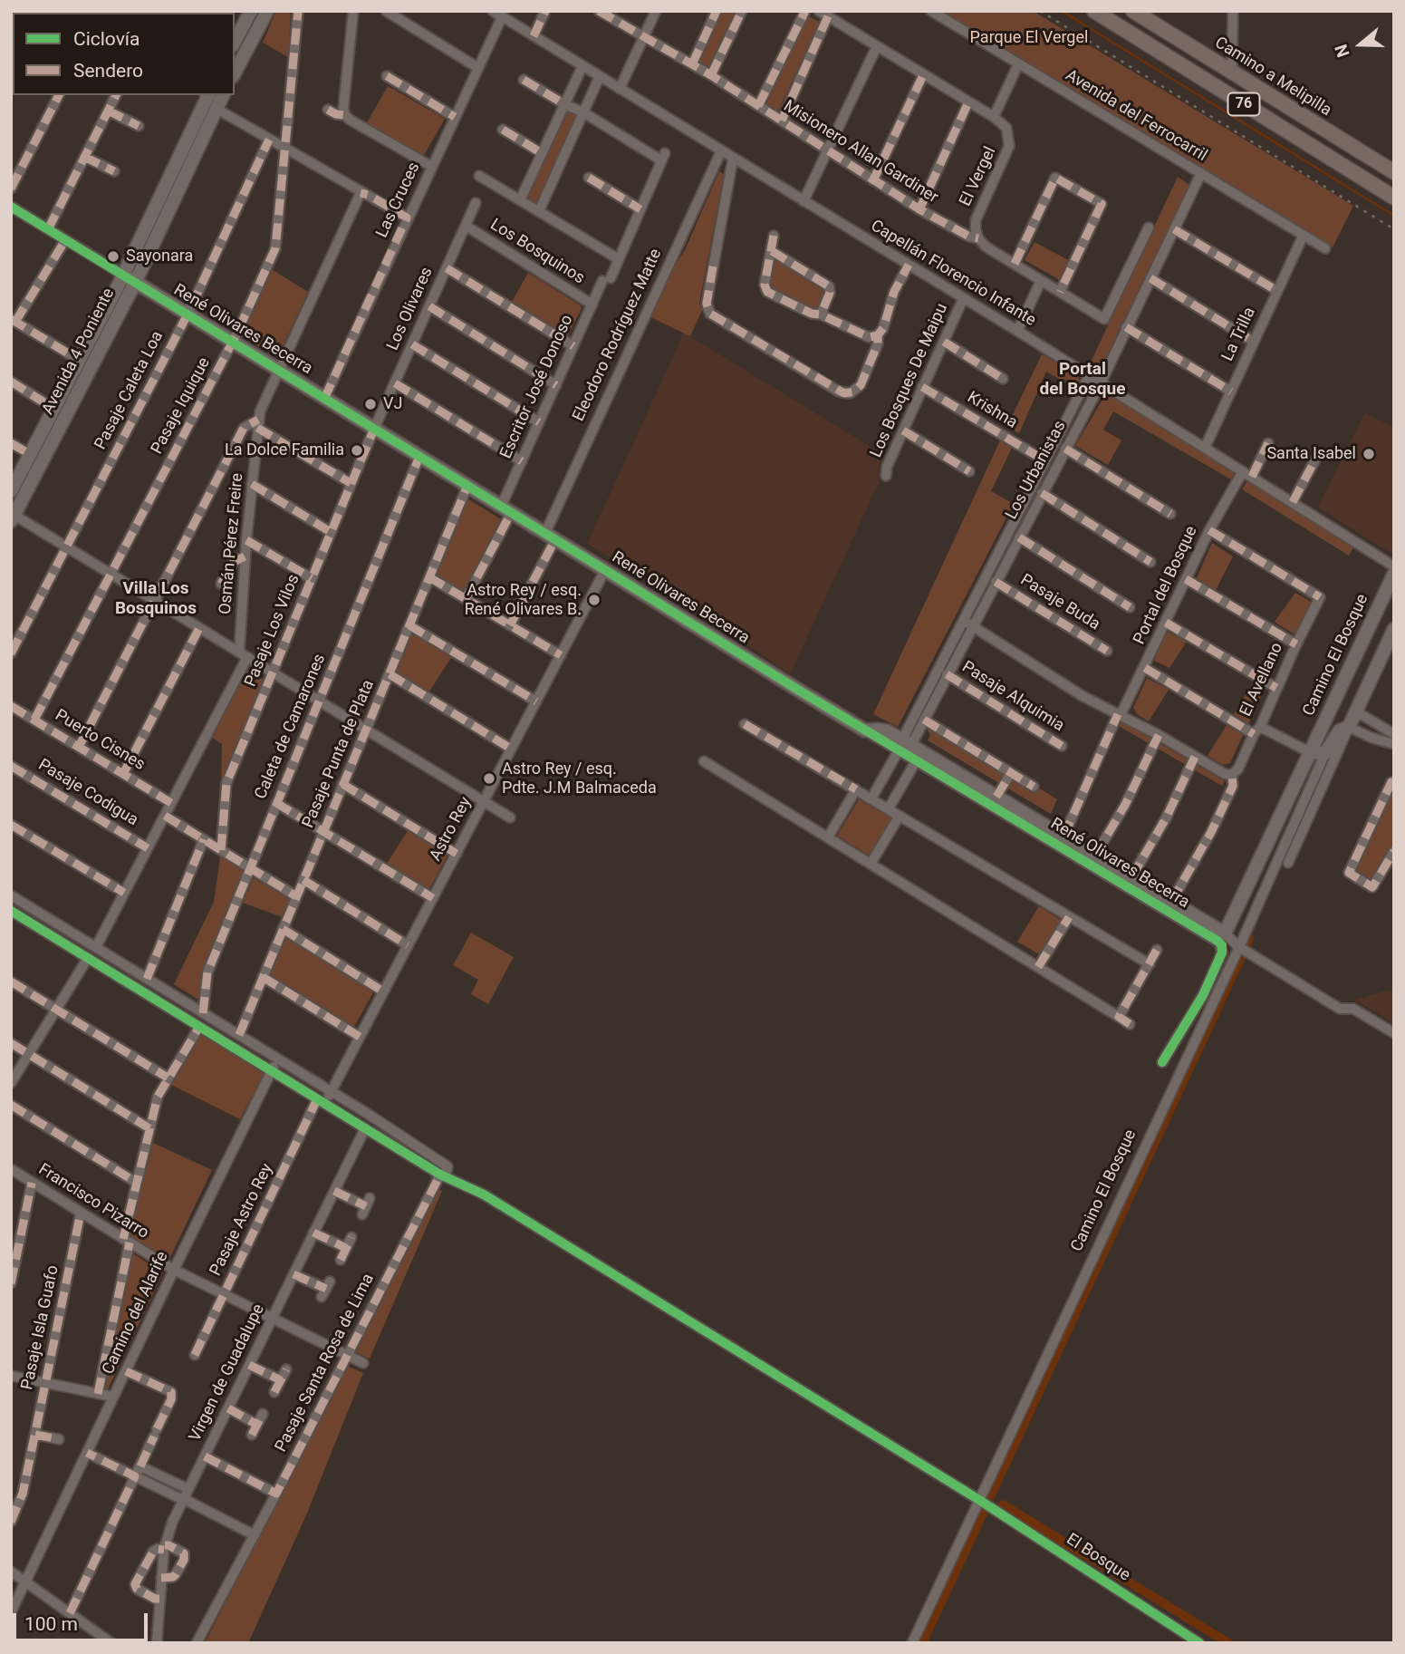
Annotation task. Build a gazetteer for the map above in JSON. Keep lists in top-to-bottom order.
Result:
{
  "streets": {
    "main road": ["Camino a Melipilla", "76"],
    "street": [
      "Avenida del Ferrocarril",
      "Misionero Allan Gardiner",
      "El Vergel",
      "Las Cruces",
      "Los Bosquinos",
      "Capellán Florencio Infante",
      "Los Olivares",
      "René Olivares Becerra",
      "La Trilla",
      "Eleodoro Rodríguez Matte",
      "Avenida 4 Poniente",
      "Los Bosques De Maipu",
      "Escritor José Donoso",
      "Pasaje Caleta Loa",
      "Pasaje Iquique",
      "Krishna",
      "Los Urbanistas",
      "Osmán Pérez Freire",
      "Portal del Bosque",
      "Pasaje Buda",
      "Pasaje Los Vilos",
      "Camino El Bosque",
      "El Avellano",
      "Pasaje Alquimia",
      "Caleta de Camarones",
      "Puerto Cisnes",
      "Pasaje Punta de Plata",
      "Pasaje Codigua",
      "Astro Rey",
      "Francisco Pizarro",
      "Pasaje Astro Rey",
      "Camino del Alarife",
      "Pasaje Isla Guafo",
      "Pasaje Santa Rosa de Lima",
      "Virgen de Guadalupe",
      "El Bosque"
    ]
  },
  "crossings": [
    ["Avenida del Ferrocarril", "La Trilla"],
    ["Avenida del Ferrocarril", "Los Urbanistas"],
    ["Misionero Allan Gardiner", "El Vergel"],
    ["Las Cruces", "Capellán Florencio Infante"],
    ["Las Cruces", "René Olivares Becerra"],
    ["Los Bosquinos", "Los Olivares"],
    ["Los Bosquinos", "Escritor José Donoso"],
    ["Capellán Florencio Infante", "La Trilla"],
    ["Capellán Florencio Infante", "Eleodoro Rodríguez Matte"],
    ["Capellán Florencio Infante", "Los Bosques De Maipu"],
    ["Capellán Florencio Infante", "Los Urbanistas"],
    ["Capellán Florencio Infante", "Portal del Bosque"],
    ["Los Olivares", "René Olivares Becerra"],
    ["Los Olivares", "Pasaje Los Vilos"],
    ["René Olivares Becerra", "Eleodoro Rodríguez Matte"],
    ["René Olivares Becerra", "Avenida 4 Poniente"],
    ["René Olivares Becerra", "Escritor José Donoso"],
    ["René Olivares Becerra", "Pasaje Caleta Loa"],
    ["René Olivares Becerra", "Pasaje Iquique"],
    ["René Olivares Becerra", "Los Urbanistas"],
    ["René Olivares Becerra", "Osmán Pérez Freire"],
    ["René Olivares Becerra", "Portal del Bosque"],
    ["René Olivares Becerra", "Pasaje Los Vilos"],
    ["René Olivares Becerra", "Camino El Bosque"],
    ["René Olivares Becerra", "El Avellano"],
    ["René Olivares Becerra", "Caleta de Camarones"],
    ["René Olivares Becerra", "Pasaje Punta de Plata"],
    ["René Olivares Becerra", "Astro Rey"],
    ["Los Bosques De Maipu", "Krishna"],
    ["Pasaje Iquique", "Puerto Cisnes"],
    ["Krishna", "Los Urbanistas"],
    ["Los Urbanistas", "Pasaje Buda"],
    ["Los Urbanistas", "Pasaje Alquimia"],
    ["Osmán Pérez Freire", "Puerto Cisnes"],
    ["Osmán Pérez Freire", "Pasaje Codigua"],
    ["Portal del Bosque", "El Avellano"],
    ["Camino El Bosque", "El Bosque"],
    ["Astro Rey", "Pasaje Astro Rey"],
    ["Astro Rey", "El Bosque"],
    ["Francisco Pizarro", "Pasaje Astro Rey"],
    ["Francisco Pizarro", "Camino del Alarife"],
    ["Francisco Pizarro", "Pasaje Isla Guafo"],
    ["Francisco Pizarro", "Pasaje Santa Rosa de Lima"],
    ["Francisco Pizarro", "Virgen de Guadalupe"],
    ["Pasaje Astro Rey", "El Bosque"],
    ["Camino del Alarife", "El Bosque"],
    ["Pasaje Santa Rosa de Lima", "El Bosque"],
    ["Virgen de Guadalupe", "El Bosque"]
  ],
  "districts": ["Portal del Bosque", "Villa Los Bosquinos"],
  "parks": ["Parque El Vergel"],
  "places": [
    "Sayonara",
    "VJ",
    "La Dolce Familia",
    "Santa Isabel",
    "Astro Rey / esq. René Olivares B.",
    "Astro Rey / esq. Pdte. J.M Balmaceda"
  ],
  "legend": ["Ciclovía", "Sendero"],
  "scale_bar": "100 m",
  "north": "left"
}
